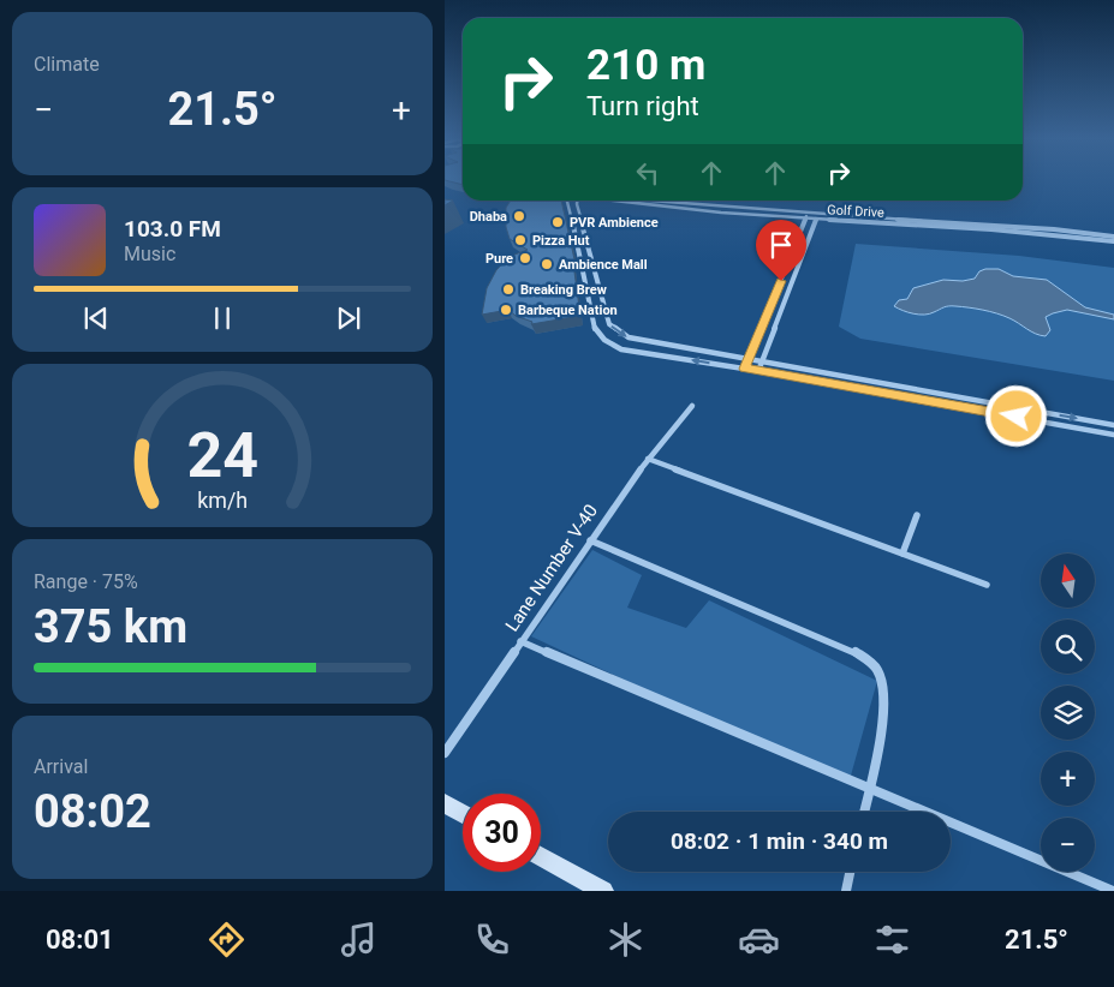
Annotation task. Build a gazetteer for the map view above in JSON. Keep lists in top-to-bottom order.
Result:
{
  "streets": {
    "street": ["Golf Drive", "Lane Number V-40"]
  },
  "places": [
    "Dhaba",
    "PVR Ambience",
    "Pizza Hut",
    "Pure",
    "Ambience Mall",
    "Breaking Brew",
    "Barbeque Nation"
  ],
  "north": "top",
  "page": {
    "tile": [
      "Climate",
      ["Range · 75%", "375 km"],
      ["Arrival", "08:02"]
    ],
    "turn": ["210 m", "Turn right"],
    "heat": ["−", "21.5°", "+"],
    "song": ["103.0 FM", "Music"],
    "map_buttons": ["+", "−"],
    "limit": "30",
    "trip": "08:02 · 1 min · 340 m",
    "tabs": ["08:01", "21.5°"],
    "gauge": ["24", "km/h"]
  }
}
